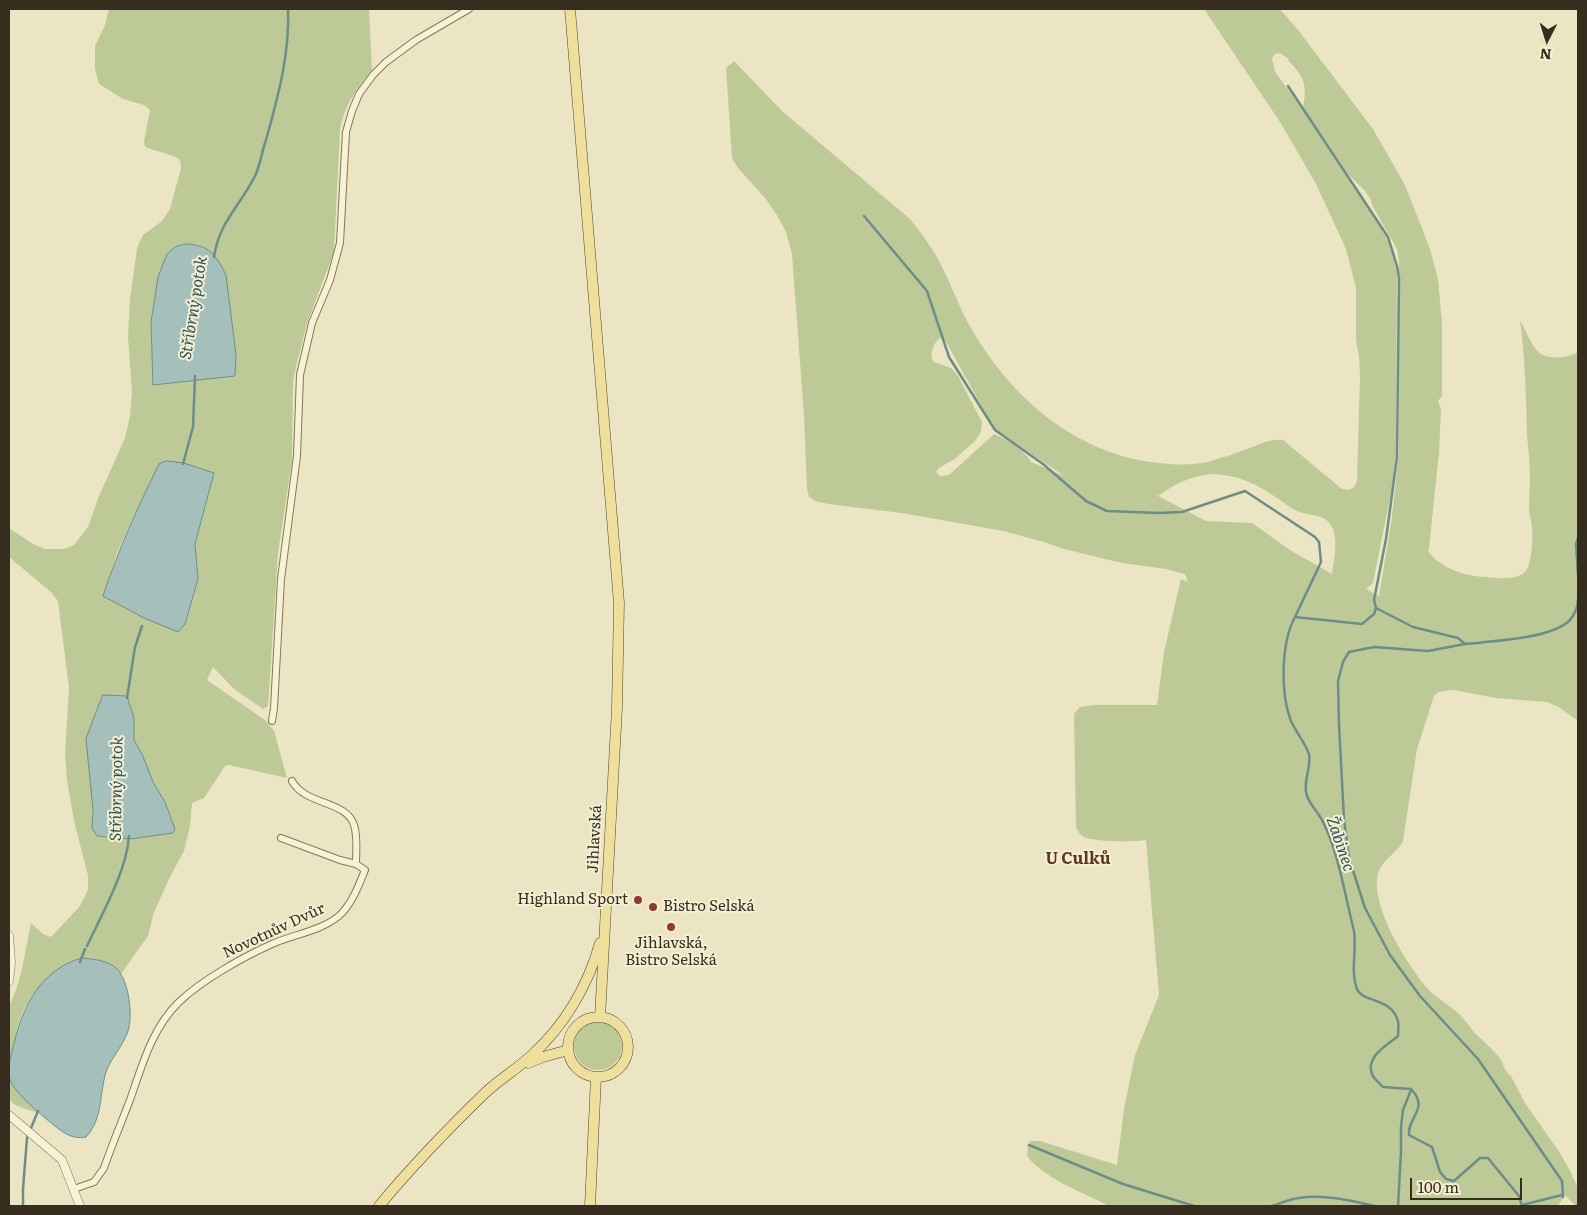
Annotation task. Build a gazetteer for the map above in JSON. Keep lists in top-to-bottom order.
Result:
{
  "streets": {
    "main road": ["Jihlavská"],
    "street": ["Novotnův Dvůr"]
  },
  "districts": ["U Culků"],
  "water": ["Stříbrný potok", "Žabinec"],
  "places": ["Highland Sport", "Bistro Selská", "Jihlavská, Bistro Selská"],
  "scale_bar": "100 m",
  "north": "bottom"
}
